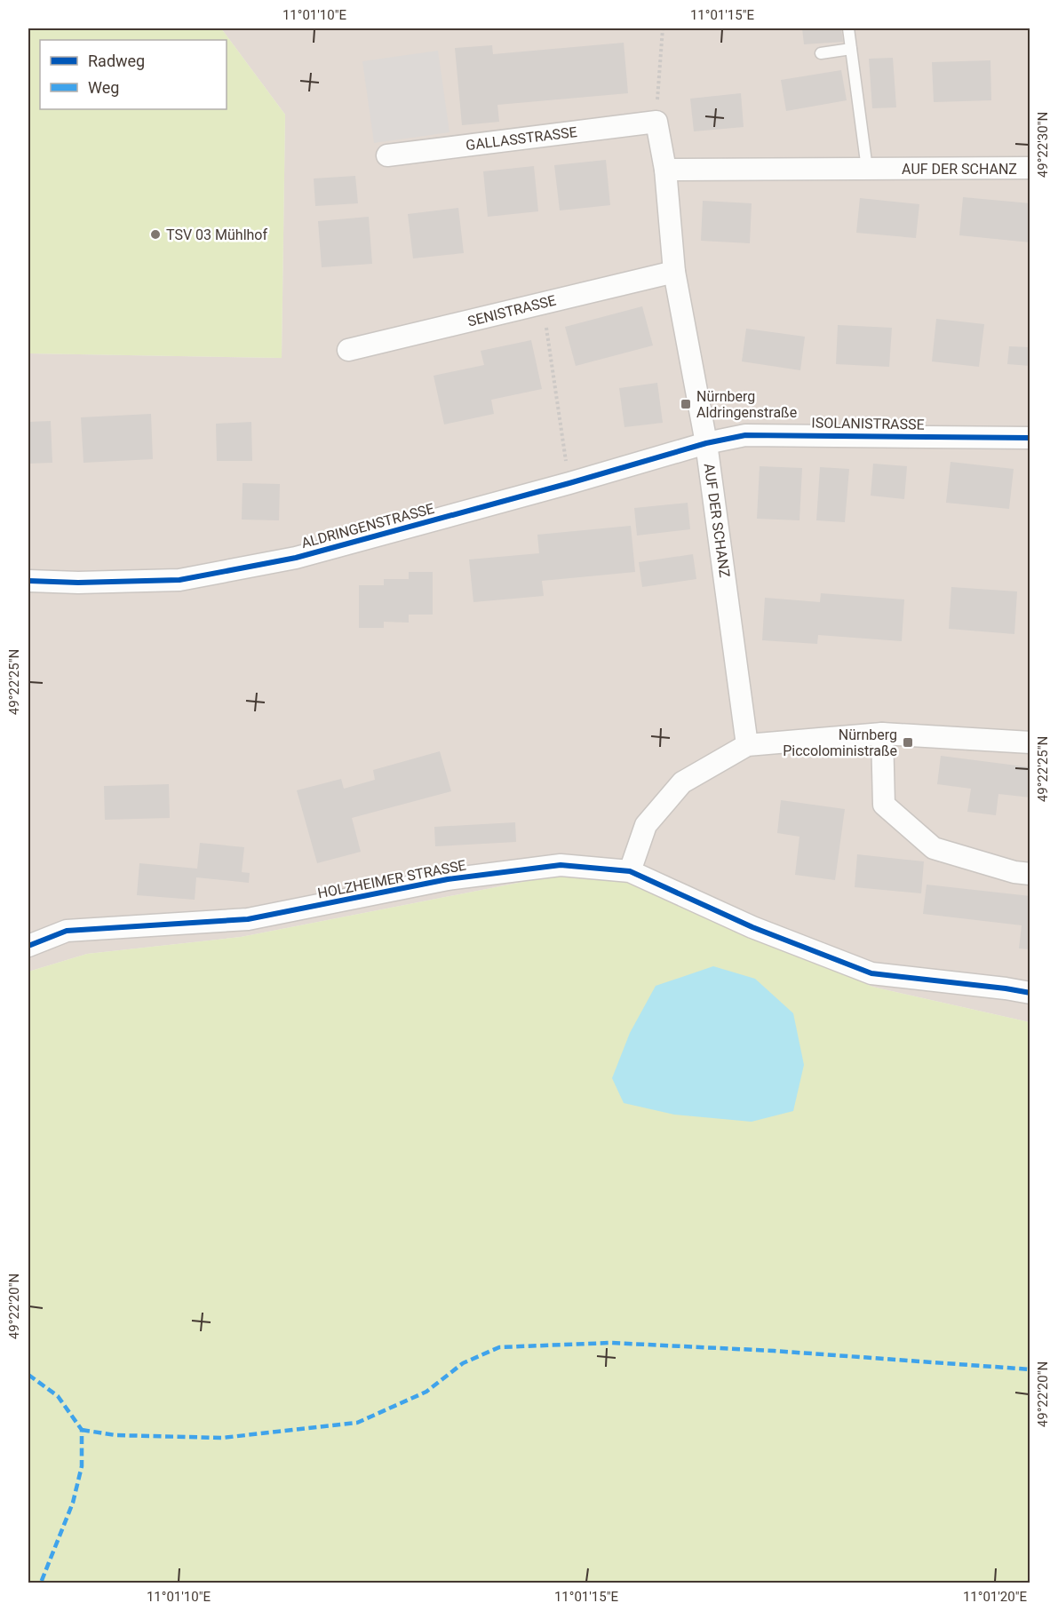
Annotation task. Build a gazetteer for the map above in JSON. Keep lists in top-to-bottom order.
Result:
{
  "streets": {
    "street": [
      "GALLASSTRASSE",
      "AUF DER SCHANZ",
      "SENISTRASSE",
      "ISOLANISTRASSE",
      "ALDRINGENSTRASSE",
      "HOLZHEIMER STRASSE"
    ]
  },
  "crossings": [
    ["GALLASSTRASSE", "AUF DER SCHANZ"],
    ["AUF DER SCHANZ", "SENISTRASSE"],
    ["AUF DER SCHANZ", "ISOLANISTRASSE"],
    ["AUF DER SCHANZ", "ALDRINGENSTRASSE"],
    ["ISOLANISTRASSE", "ALDRINGENSTRASSE"]
  ],
  "places": {
    "other": ["TSV 03 Mühlhof"],
    "transit": ["Nürnberg Aldringenstraße", "Nürnberg Piccoloministraße"]
  },
  "legend": ["Radweg", "Weg"],
  "coordinates": [
    "11°01'10\"E",
    "11°01'15\"E",
    "49°22'30\"N",
    "49°22'25\"N",
    "49°22'20\"N",
    "11°01'20\"E"
  ]
}
